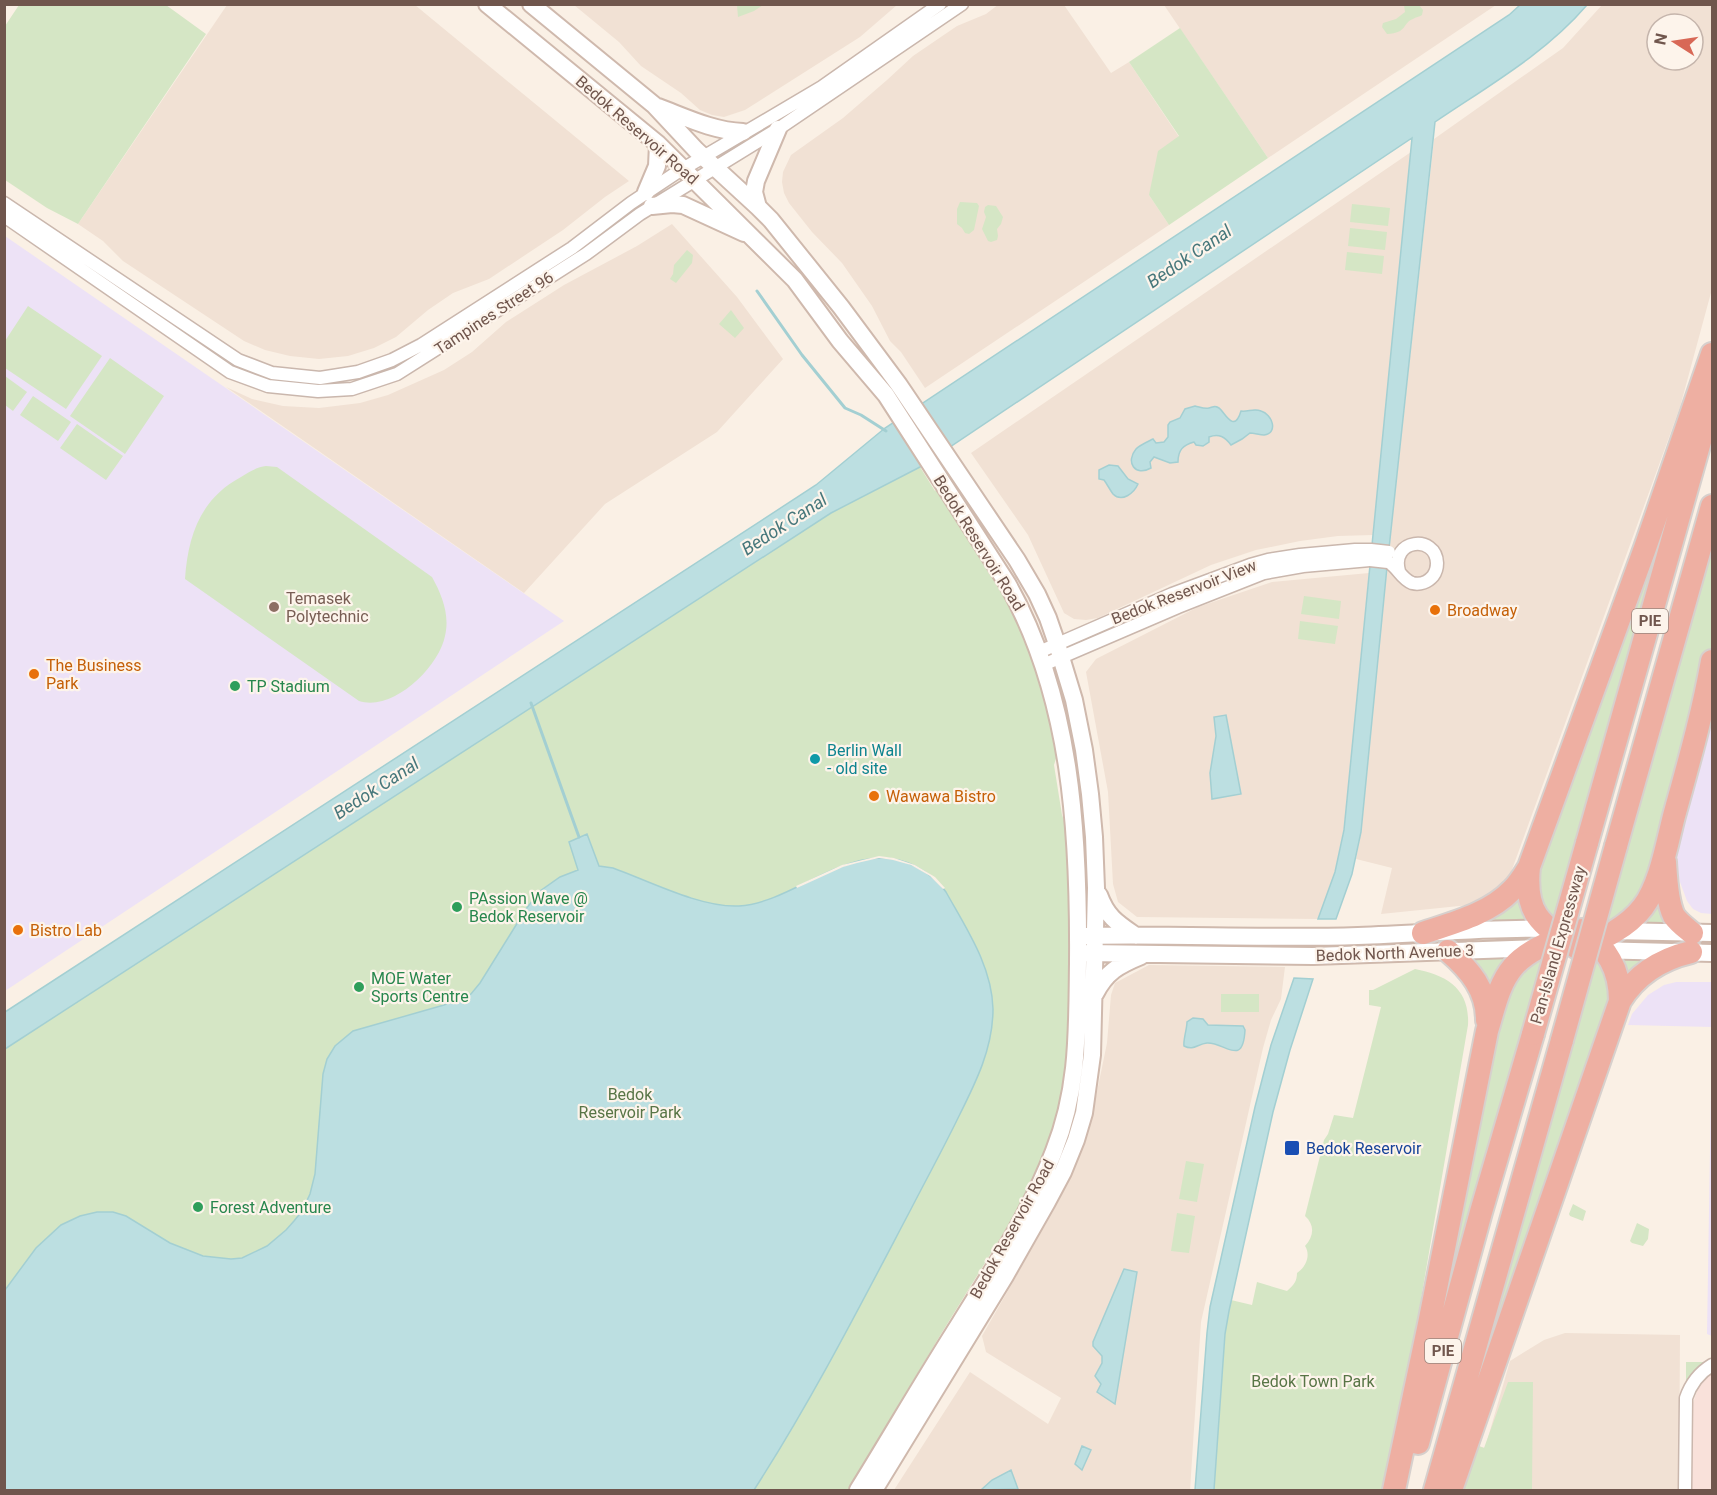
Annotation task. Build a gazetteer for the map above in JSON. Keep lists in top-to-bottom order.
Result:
{
  "streets": {
    "highway": ["PIE", "Pan-Island Expressway"],
    "main road": ["Bedok Reservoir Road", "Bedok North Avenue 3"],
    "street": ["Tampines Street 96", "Bedok Reservoir View"]
  },
  "crossings": [
    ["Bedok Reservoir Road", "Tampines Street 96"],
    ["Bedok Reservoir Road", "Bedok Reservoir View"],
    ["Bedok Reservoir Road", "Bedok North Avenue 3"]
  ],
  "water": ["Bedok Canal"],
  "parks": ["Bedok Reservoir Park", "Bedok Town Park"],
  "places": {
    "other": [
      "Temasek Polytechnic",
      "Broadway",
      "The Business Park",
      "TP Stadium",
      "Berlin Wall - old site",
      "Wawawa Bistro",
      "PAssion Wave @ Bedok Reservoir",
      "Bistro Lab",
      "MOE Water Sports Centre",
      "Forest Adventure"
    ],
    "transit": ["Bedok Reservoir"]
  },
  "north": "left"
}
